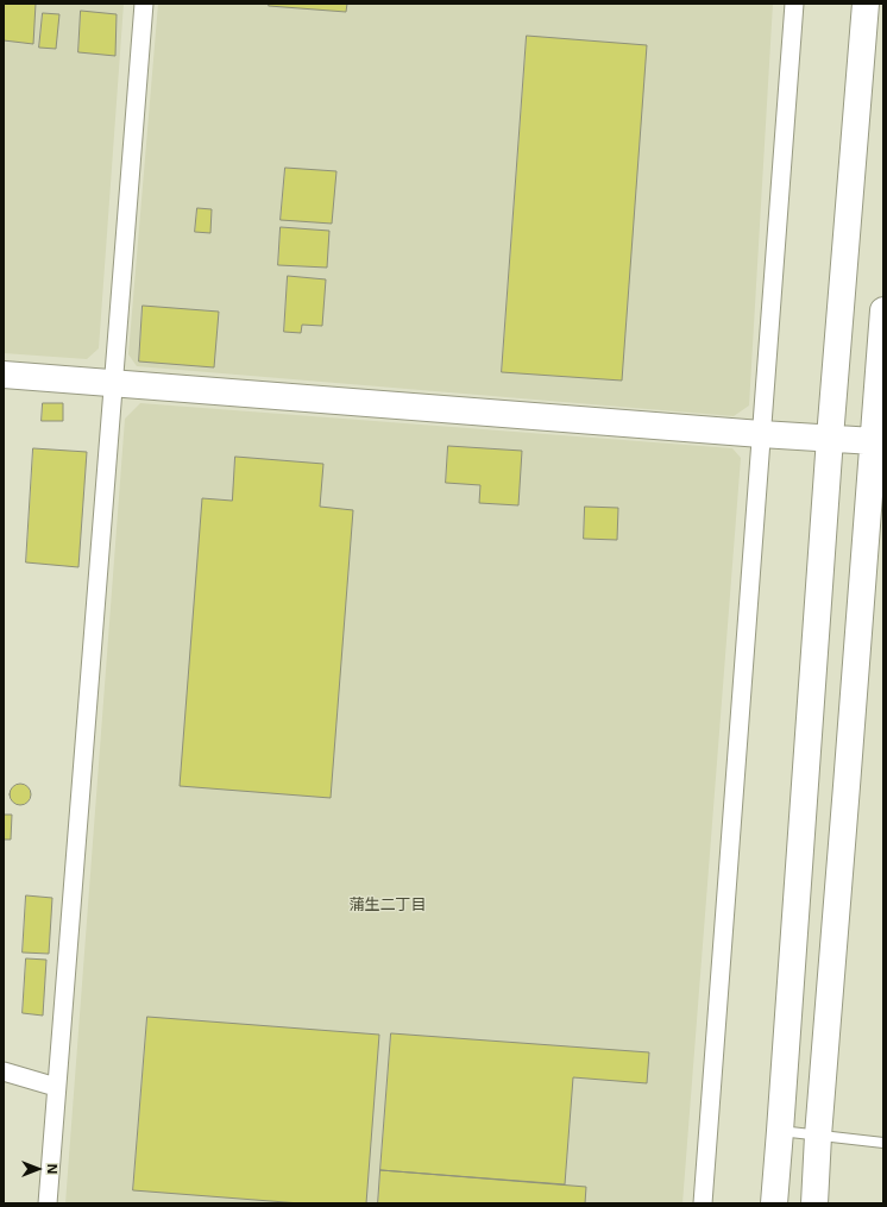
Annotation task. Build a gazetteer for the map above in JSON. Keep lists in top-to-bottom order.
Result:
{
  "districts": ["蒲生二丁目"],
  "north": "right"
}
